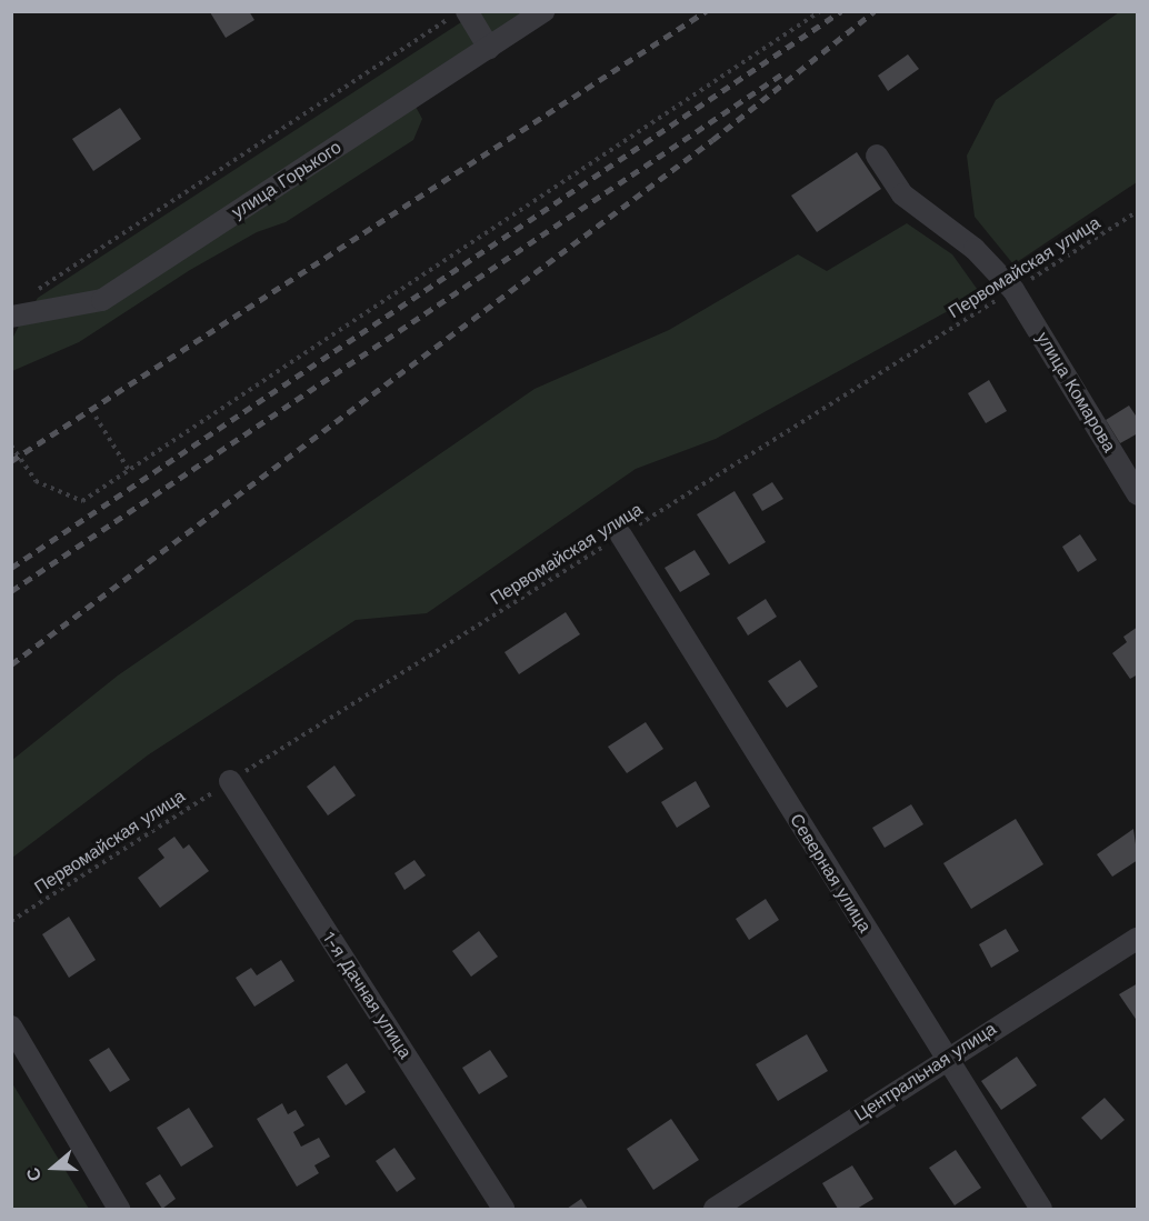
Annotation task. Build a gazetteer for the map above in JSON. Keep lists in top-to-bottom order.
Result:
{
  "streets": {
    "street": [
      "улица Горького",
      "улица Комарова",
      "Северная улица",
      "1-я Дачная улица",
      "Центральная улица"
    ],
    "path": ["Первомайская улица"]
  },
  "crossings": [
    ["Первомайская улица", "улица Комарова"],
    ["Первомайская улица", "Северная улица"],
    ["Первомайская улица", "1-я Дачная улица"],
    ["Северная улица", "Центральная улица"]
  ],
  "north": "left"
}
